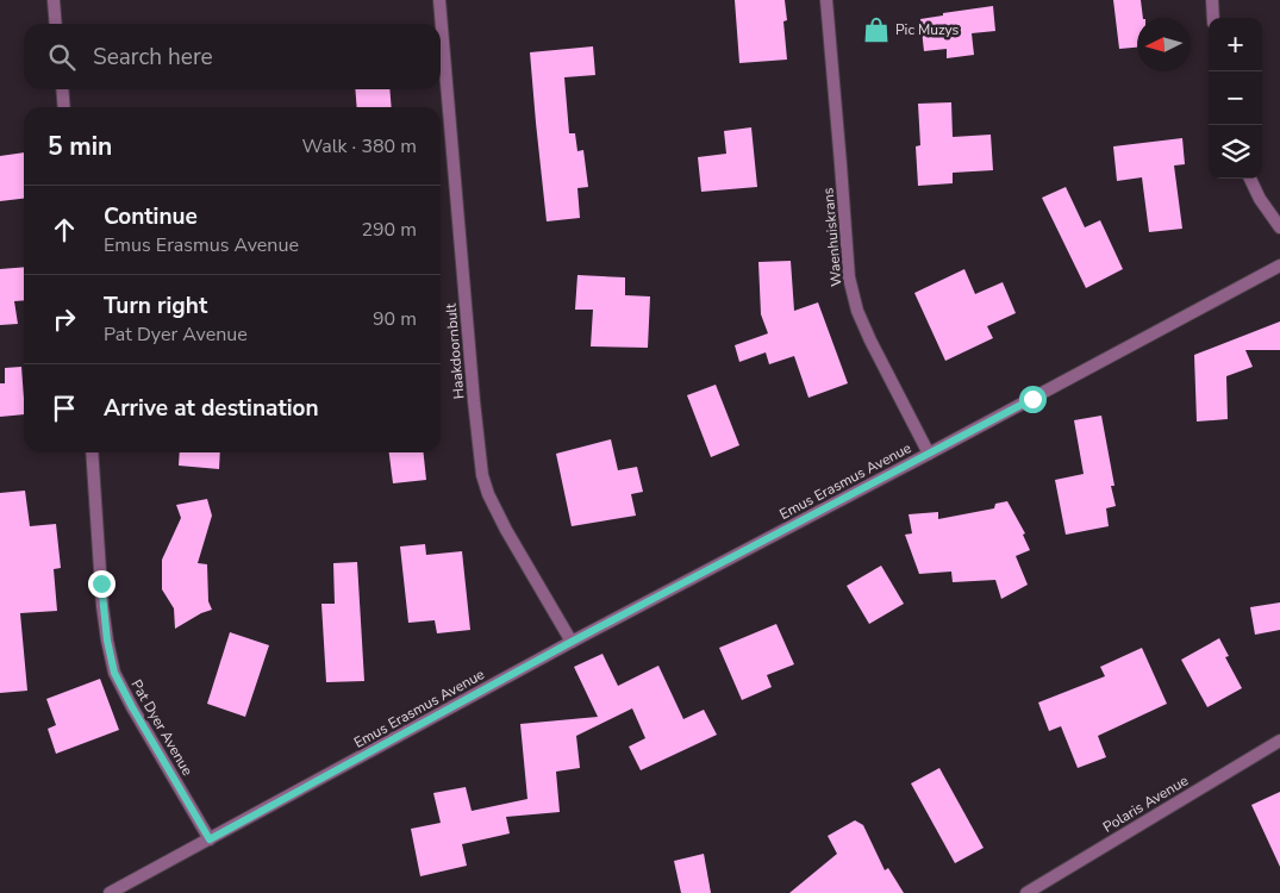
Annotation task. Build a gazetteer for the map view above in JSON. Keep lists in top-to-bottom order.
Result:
{
  "streets": {
    "street": [
      "Waenhuiskrans",
      "Haakdoornbult",
      "Emus Erasmus Avenue",
      "Pat Dyer Avenue",
      "Polaris Avenue"
    ]
  },
  "crossings": [
    ["Waenhuiskrans", "Emus Erasmus Avenue"],
    ["Haakdoornbult", "Emus Erasmus Avenue"],
    ["Emus Erasmus Avenue", "Pat Dyer Avenue"]
  ],
  "places": {
    "shop": ["Pic Muzys"]
  },
  "north": "left",
  "page": {
    "map_buttons": ["+", "−"],
    "search": "Search here",
    "heading": ["5 min", "Walk · 380 m"],
    "list": [
      ["Continue", "Emus Erasmus Avenue", "290 m"],
      ["Turn right", "Pat Dyer Avenue", "90 m"],
      "Arrive at destination"
    ]
  }
}
